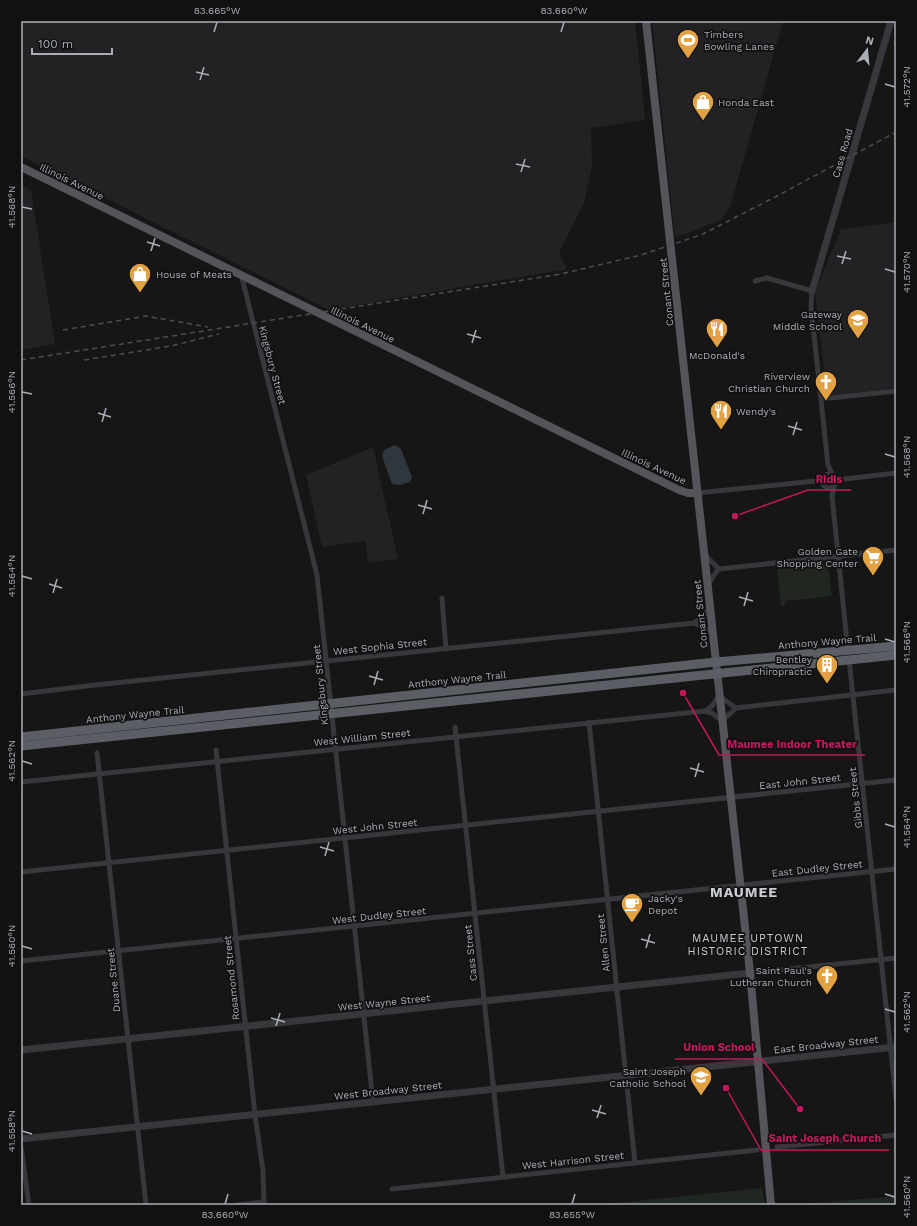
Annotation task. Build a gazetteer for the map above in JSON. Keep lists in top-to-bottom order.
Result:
{
  "streets": {
    "highway": ["Anthony Wayne Trail"],
    "main road": ["Illinois Avenue", "Conant Street"],
    "street": [
      "Cass Road",
      "Kingsbury Street",
      "West Sophia Street",
      "West William Street",
      "East John Street",
      "Gibbs Street",
      "West John Street",
      "East Dudley Street",
      "West Dudley Street",
      "Allen Street",
      "Cass Street",
      "Rosamond Street",
      "Duane Street",
      "West Wayne Street",
      "East Broadway Street",
      "West Broadway Street",
      "West Harrison Street"
    ]
  },
  "crossings": [
    ["Illinois Avenue", "Conant Street"],
    ["Illinois Avenue", "Kingsbury Street"],
    ["Conant Street", "Anthony Wayne Trail"],
    ["Conant Street", "East John Street"],
    ["Conant Street", "West John Street"],
    ["Conant Street", "East Dudley Street"],
    ["Conant Street", "West Dudley Street"],
    ["Conant Street", "West Wayne Street"],
    ["Conant Street", "East Broadway Street"],
    ["Conant Street", "West Broadway Street"],
    ["Kingsbury Street", "Anthony Wayne Trail"],
    ["Kingsbury Street", "West Sophia Street"],
    ["Kingsbury Street", "West William Street"],
    ["Kingsbury Street", "West John Street"],
    ["Kingsbury Street", "West Dudley Street"],
    ["Kingsbury Street", "West Wayne Street"],
    ["Kingsbury Street", "West Broadway Street"],
    ["Anthony Wayne Trail", "Gibbs Street"],
    ["West William Street", "Allen Street"],
    ["West William Street", "Cass Street"],
    ["West William Street", "Rosamond Street"],
    ["West William Street", "Duane Street"],
    ["East John Street", "Gibbs Street"],
    ["East John Street", "West John Street"],
    ["Gibbs Street", "East Dudley Street"],
    ["Gibbs Street", "East Broadway Street"],
    ["West John Street", "Allen Street"],
    ["West John Street", "Cass Street"],
    ["West John Street", "Rosamond Street"],
    ["West John Street", "Duane Street"],
    ["East Dudley Street", "West Dudley Street"],
    ["West Dudley Street", "Allen Street"],
    ["West Dudley Street", "Cass Street"],
    ["West Dudley Street", "Rosamond Street"],
    ["West Dudley Street", "Duane Street"],
    ["Allen Street", "West Wayne Street"],
    ["Allen Street", "West Broadway Street"],
    ["Allen Street", "West Harrison Street"],
    ["Cass Street", "West Wayne Street"],
    ["Cass Street", "West Broadway Street"],
    ["Cass Street", "West Harrison Street"],
    ["Rosamond Street", "West Wayne Street"],
    ["Rosamond Street", "West Broadway Street"],
    ["Duane Street", "West Wayne Street"],
    ["Duane Street", "West Broadway Street"],
    ["East Broadway Street", "West Broadway Street"]
  ],
  "districts": ["MAUMEE", "MAUMEE UPTOWN HISTORIC DISTRICT"],
  "places": {
    "sports": ["Timbers Bowling Lanes"],
    "shop": ["Honda East", "House of Meats"],
    "school or university": ["Gateway Middle School", "Saint Joseph Catholic School"],
    "restaurant": ["McDonald's", "Wendy's"],
    "church": ["Riverview Christian Church", "Saint Paul's Lutheran Church"],
    "other": [
      "Ridis",
      "Maumee Indoor Theater",
      "Saint Joseph Church",
      "Union School"
    ],
    "supermarket": ["Golden Gate Shopping Center"],
    "building": ["Bentley Chiropractic"],
    "cafe": ["Jacky's Depot"]
  },
  "scale_bar": "100 m",
  "north": "top",
  "coordinates": [
    "83.665°W",
    "83.660°W",
    "41.572°N",
    "41.568°N",
    "41.570°N",
    "41.566°N",
    "41.564°N",
    "41.562°N",
    "41.560°N",
    "41.558°N",
    "83.655°W"
  ]
}
